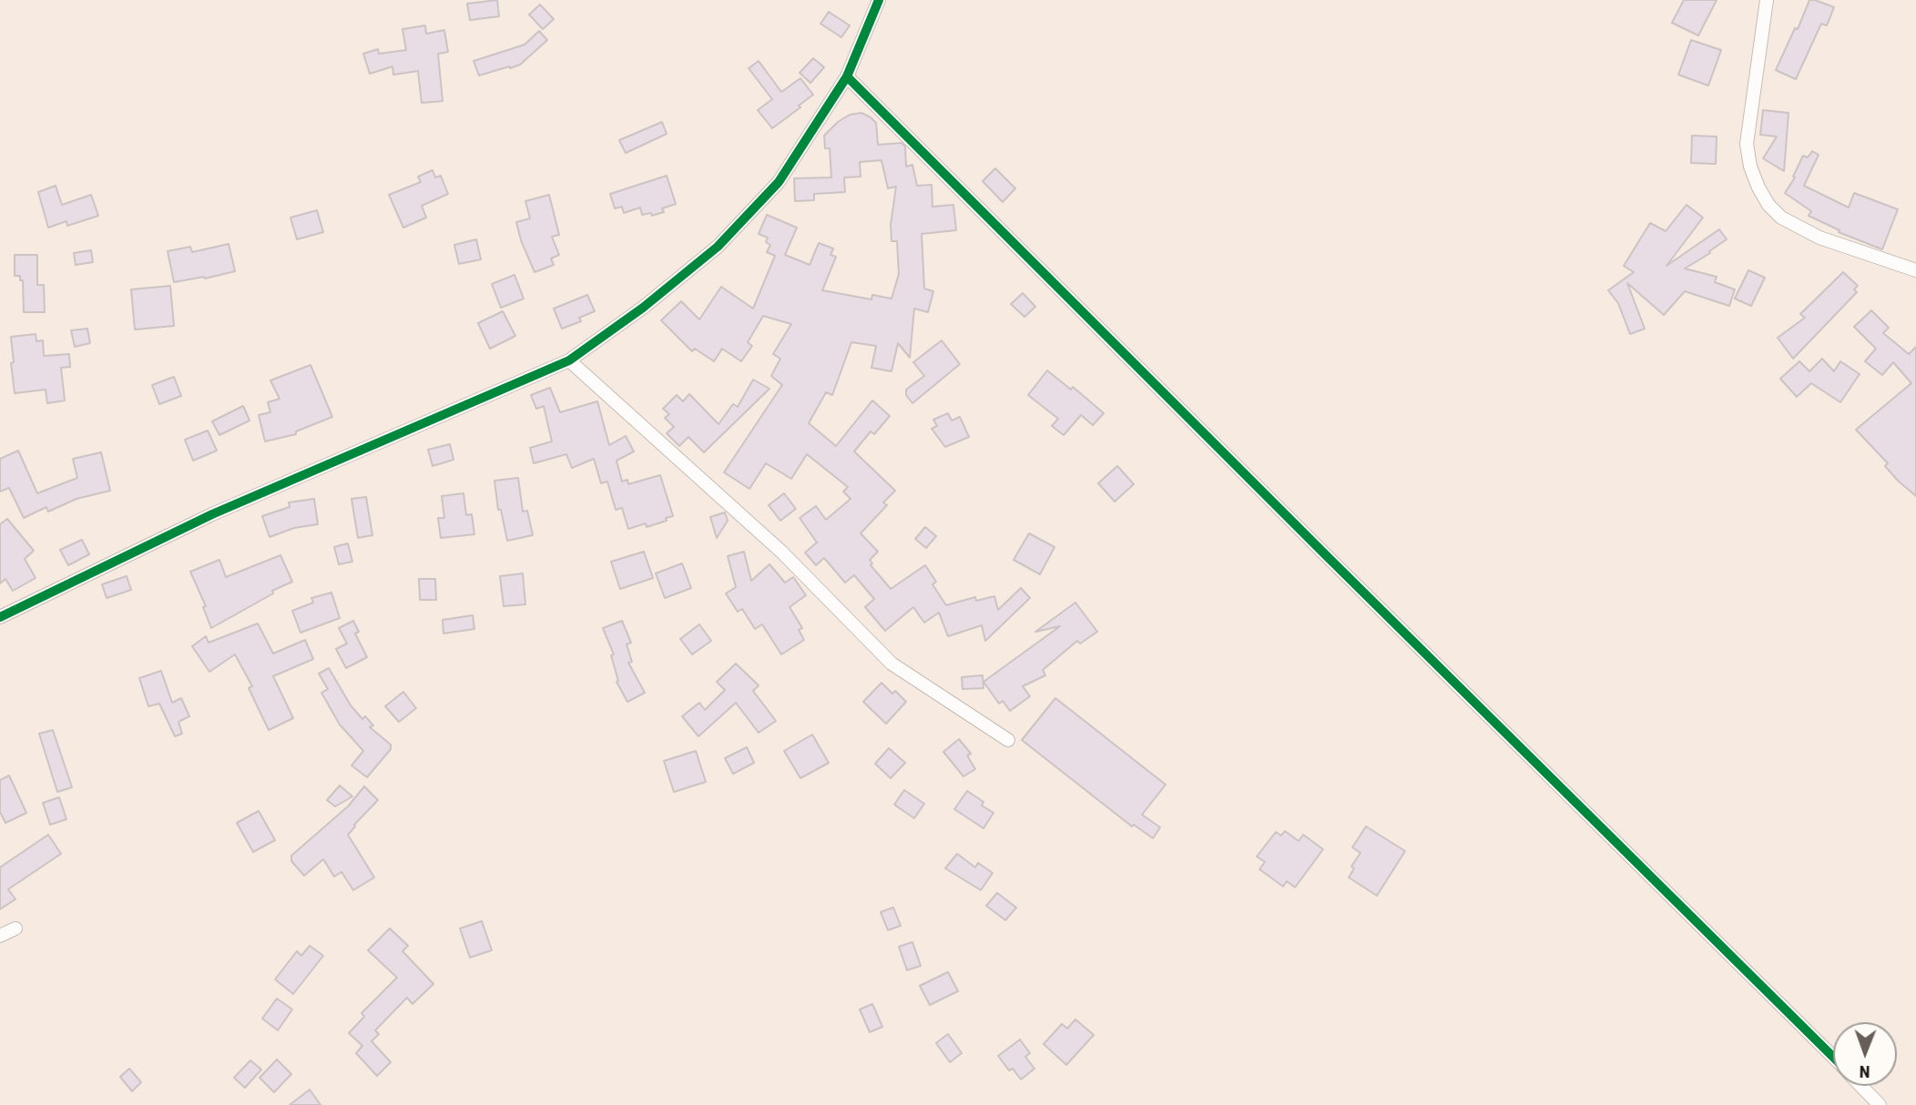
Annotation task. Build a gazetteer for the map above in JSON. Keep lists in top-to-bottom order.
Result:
{
  "north": "bottom"
}
